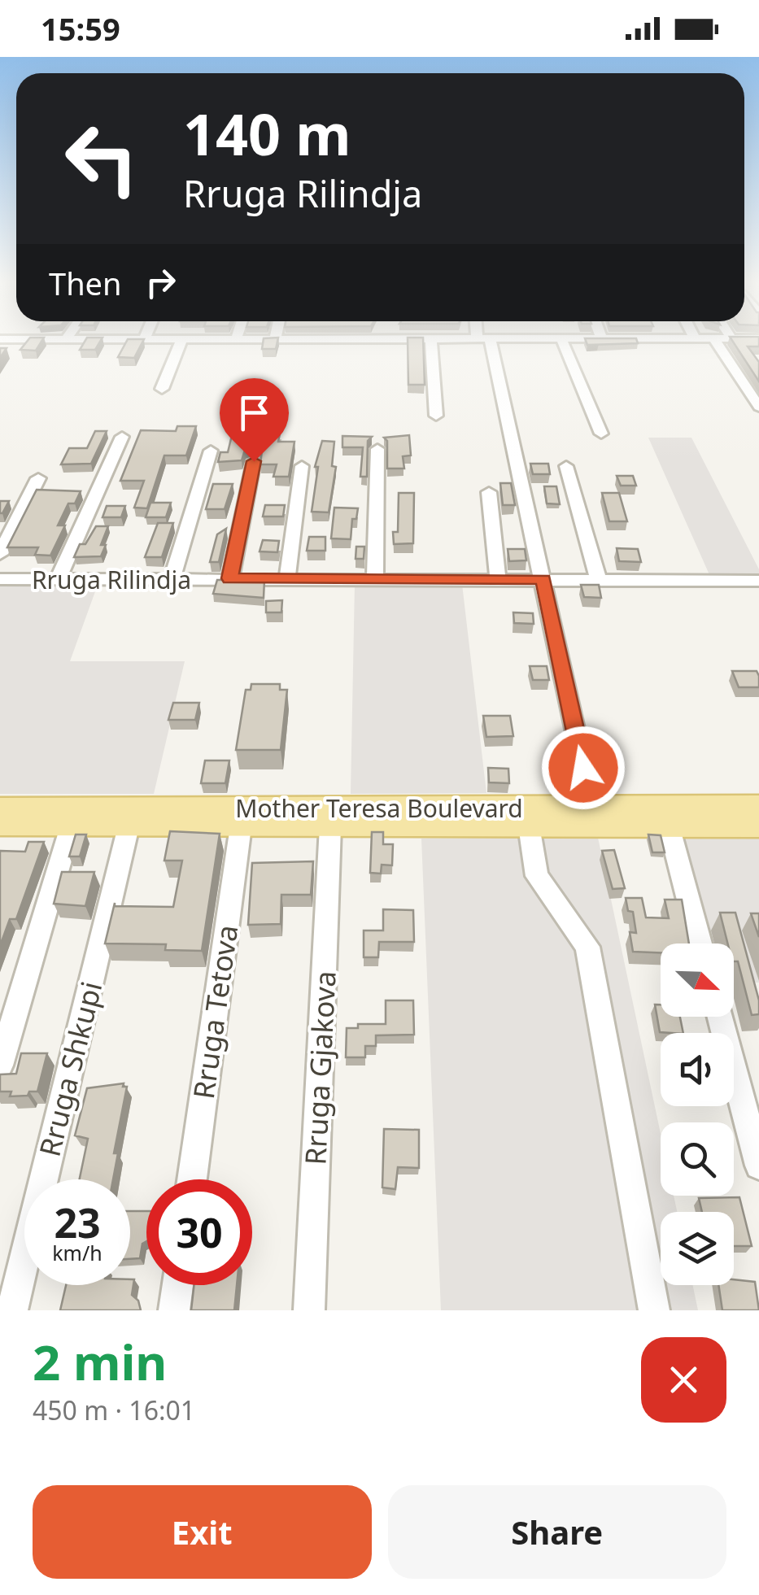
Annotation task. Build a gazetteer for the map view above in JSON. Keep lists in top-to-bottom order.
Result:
{
  "streets": {
    "main road": ["Mother Teresa Boulevard"],
    "street": [
      "Rruga Rilindja",
      "Rruga Tetova",
      "Rruga Gjakova",
      "Rruga Shkupi"
    ]
  },
  "crossings": [
    ["Mother Teresa Boulevard", "Rruga Tetova"],
    ["Mother Teresa Boulevard", "Rruga Gjakova"],
    ["Mother Teresa Boulevard", "Rruga Shkupi"]
  ],
  "north": "bottom right",
  "page": {
    "status": "15:59",
    "turn": ["140 m", "Rruga Rilindja"],
    "then": "Then",
    "speed": "23 km/h",
    "limit": "30",
    "heading": ["2 min", "450 m · 16:01"],
    "buttons": ["Exit", "Share"]
  }
}
